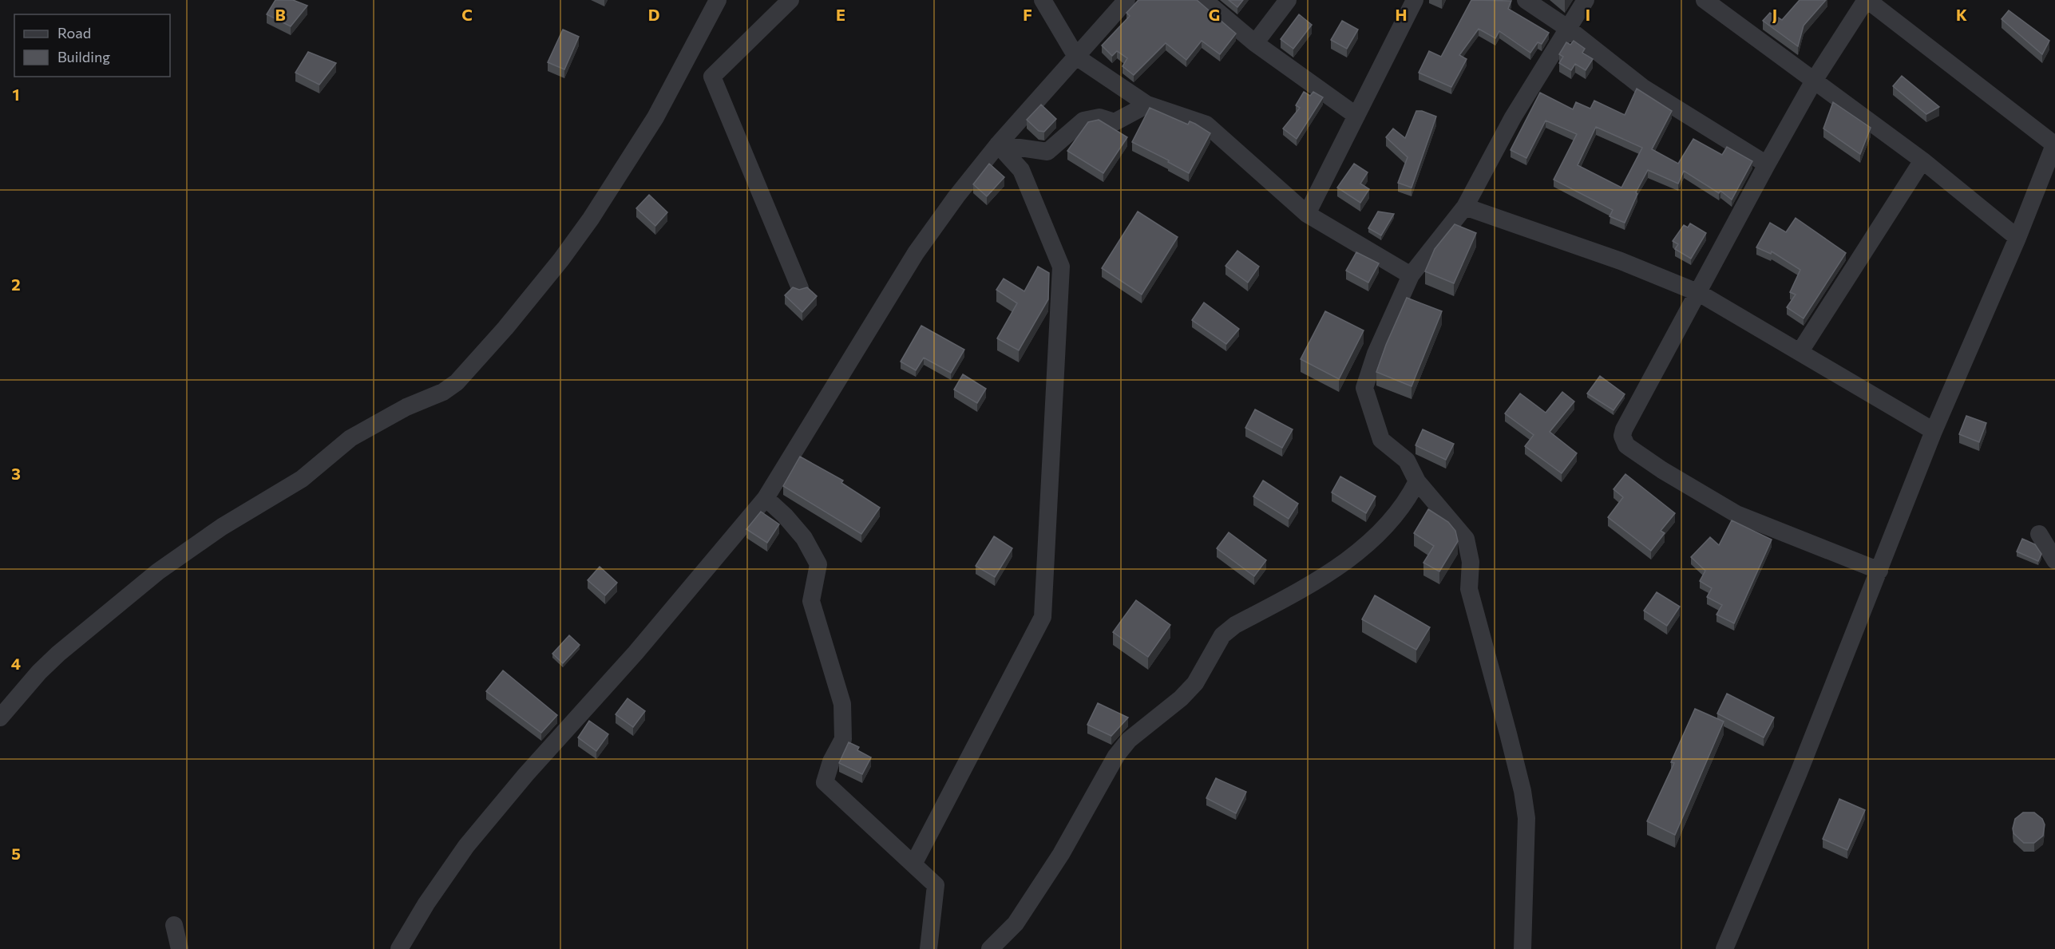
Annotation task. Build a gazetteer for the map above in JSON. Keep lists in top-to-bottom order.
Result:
{
  "legend": ["Road", "Building"],
  "grid": {
    "columns": [
      "B",
      "C",
      "D",
      "E",
      "F",
      "G",
      "H",
      "I",
      "J",
      "K"
    ],
    "rows": [
      "1",
      "2",
      "3",
      "4",
      "5"
    ]
  }
}
